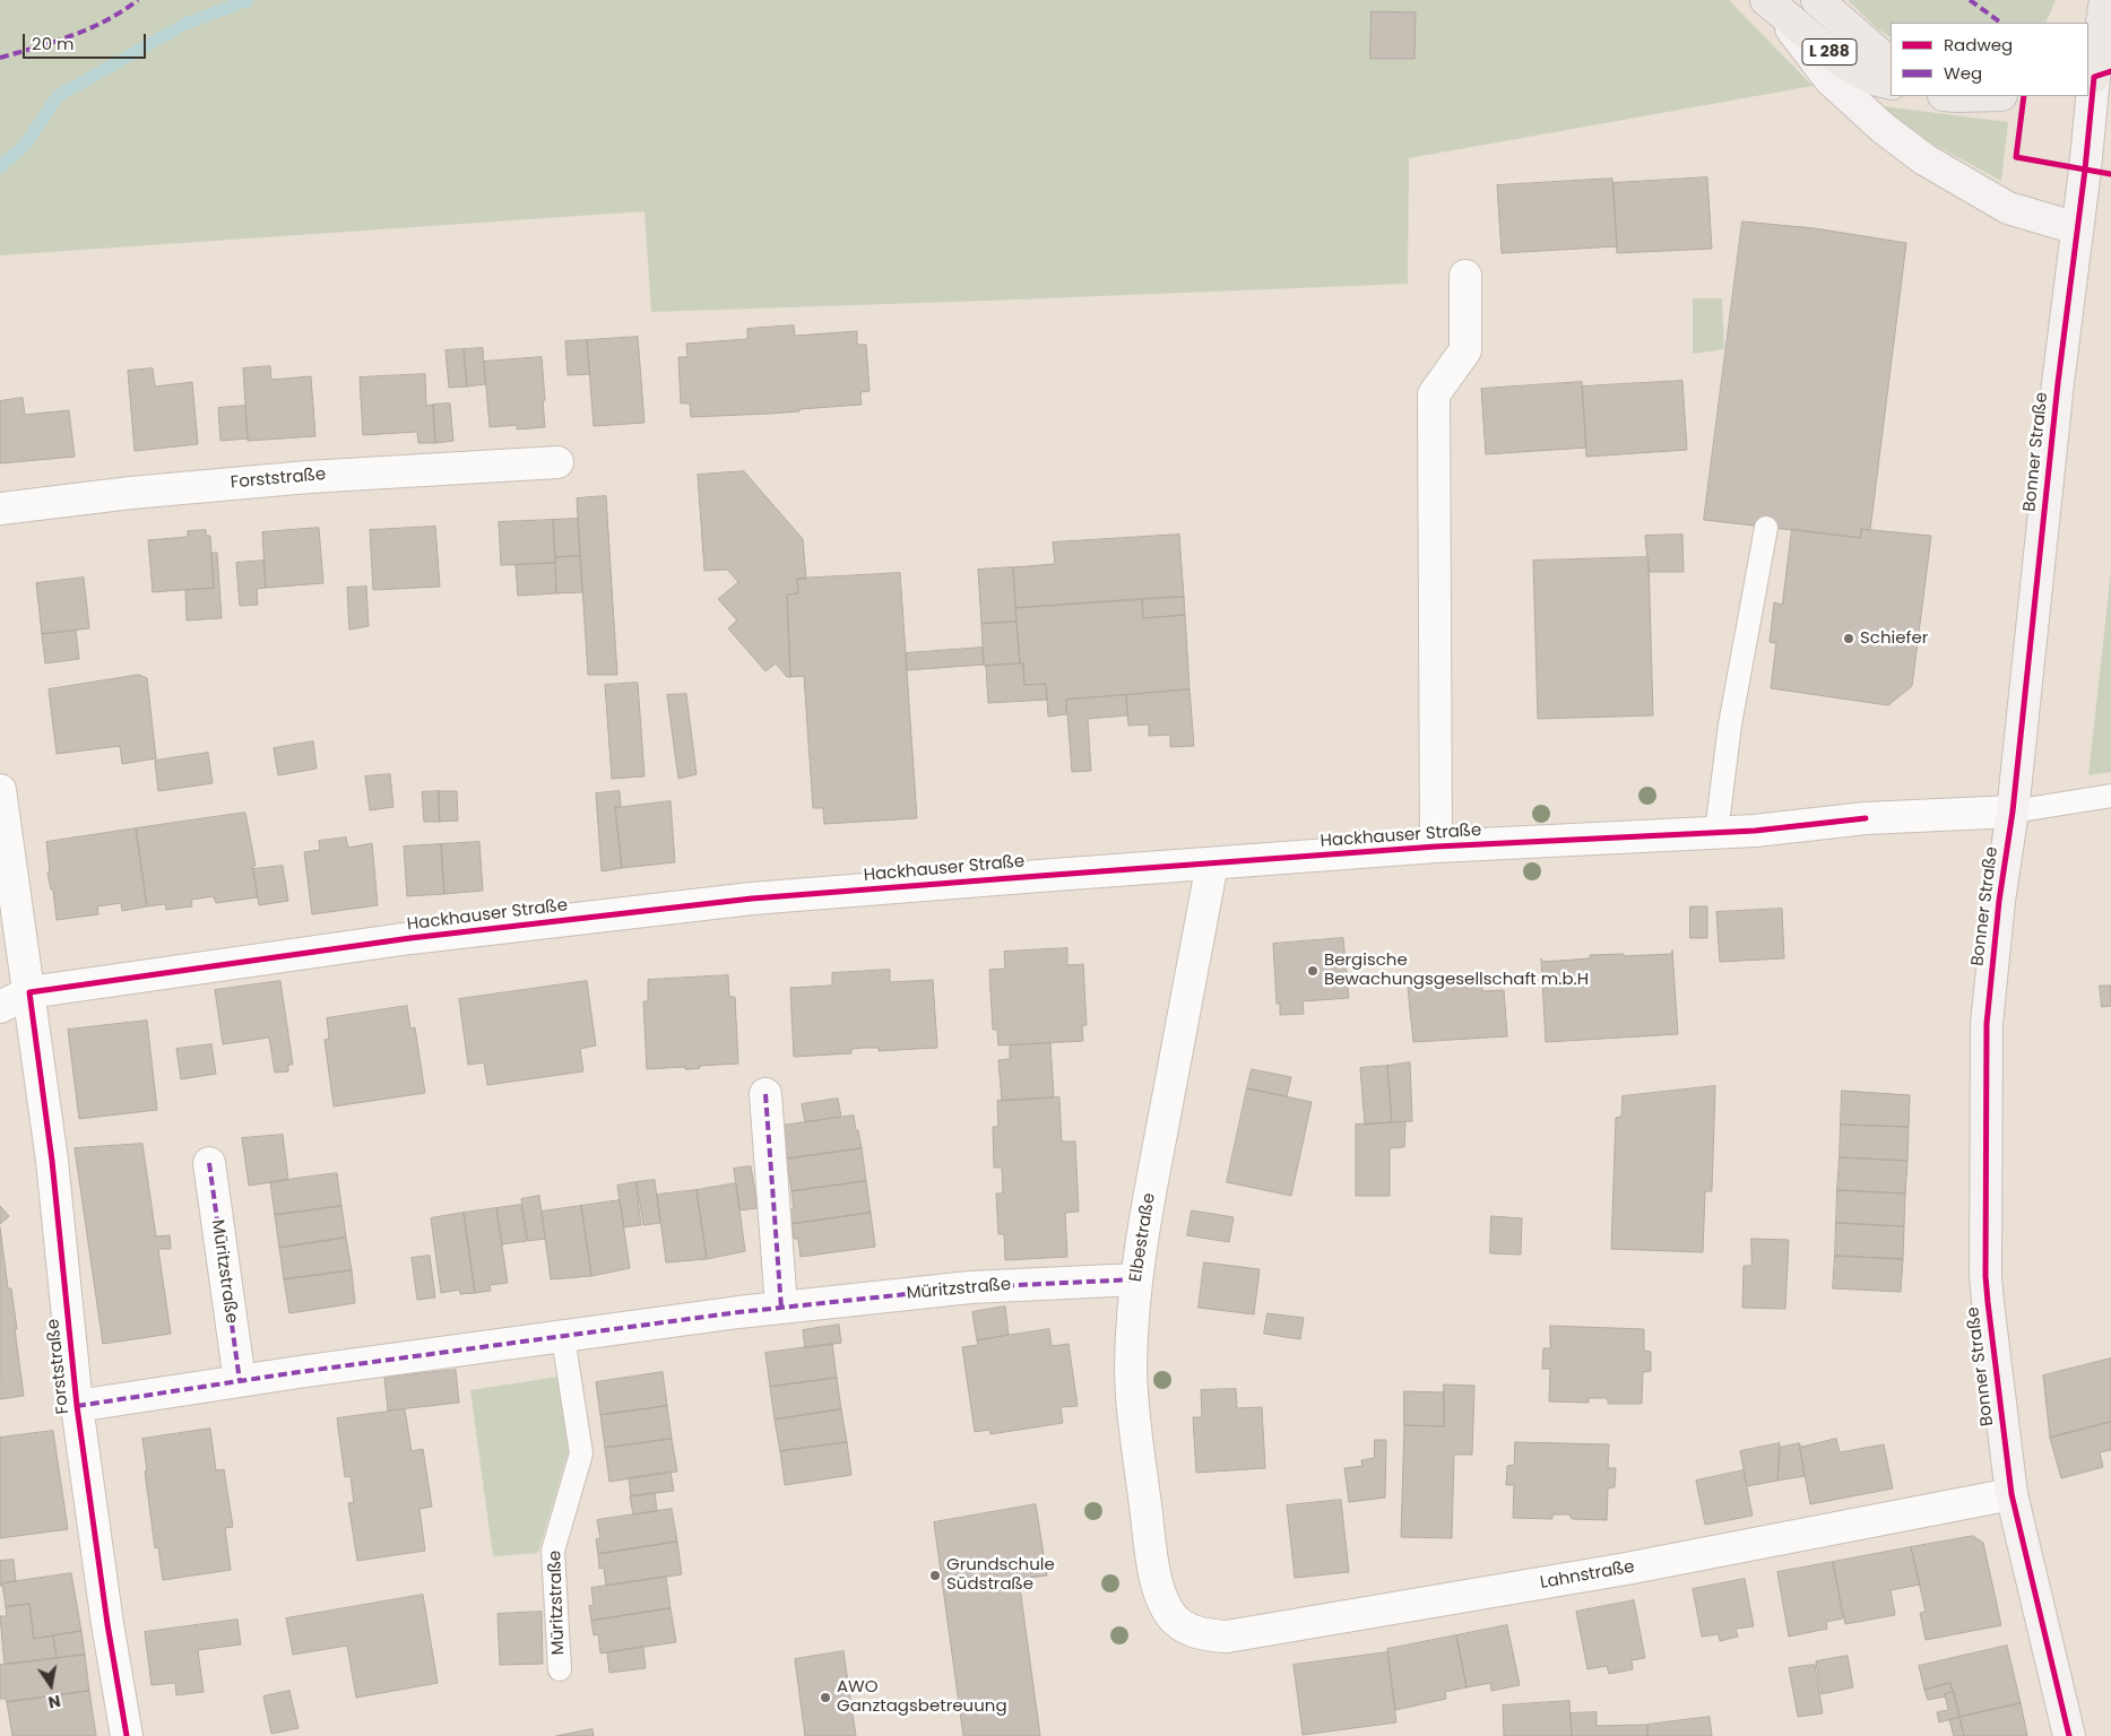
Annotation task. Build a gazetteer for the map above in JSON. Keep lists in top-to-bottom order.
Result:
{
  "streets": {
    "main road": ["L 288", "Bonner Straße"],
    "street": [
      "Forststraße",
      "Hackhauser Straße",
      "Elbestraße",
      "Müritzstraße",
      "Lahnstraße"
    ]
  },
  "crossings": [
    ["L 288", "Bonner Straße"],
    ["Bonner Straße", "Hackhauser Straße"],
    ["Bonner Straße", "Lahnstraße"],
    ["Forststraße", "Hackhauser Straße"],
    ["Forststraße", "Müritzstraße"],
    ["Hackhauser Straße", "Elbestraße"],
    ["Elbestraße", "Müritzstraße"],
    ["Elbestraße", "Lahnstraße"]
  ],
  "places": [
    "Schiefer",
    "Bergische Bewachungsgesellschaft m.b.H",
    "Grundschule Südstraße",
    "AWO Ganztagsbetreuung"
  ],
  "legend": ["Radweg", "Weg"],
  "scale_bar": "20 m",
  "north": "bottom"
}
